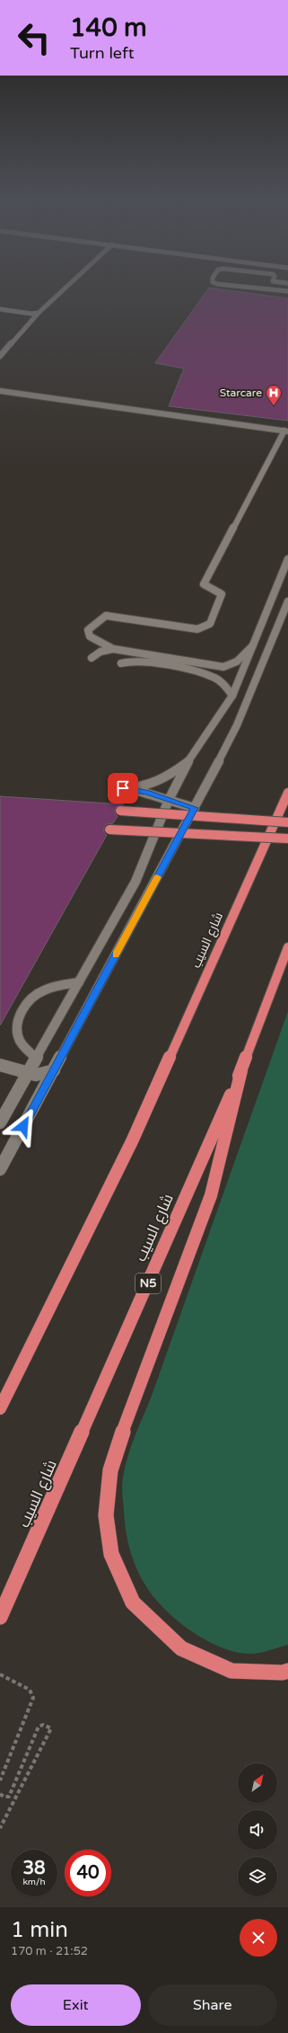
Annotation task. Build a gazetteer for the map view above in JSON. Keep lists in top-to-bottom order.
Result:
{
  "streets": {
    "highway": ["شارع السيب", "N5"]
  },
  "places": {
    "hospital": ["Starcare"]
  },
  "north": "top right",
  "page": {
    "turn": ["140 m", "Turn left"],
    "speed": "38 km/h",
    "limit": "40",
    "heading": ["1 min", "170 m · 21:52"],
    "buttons": ["Exit", "Share"]
  }
}
